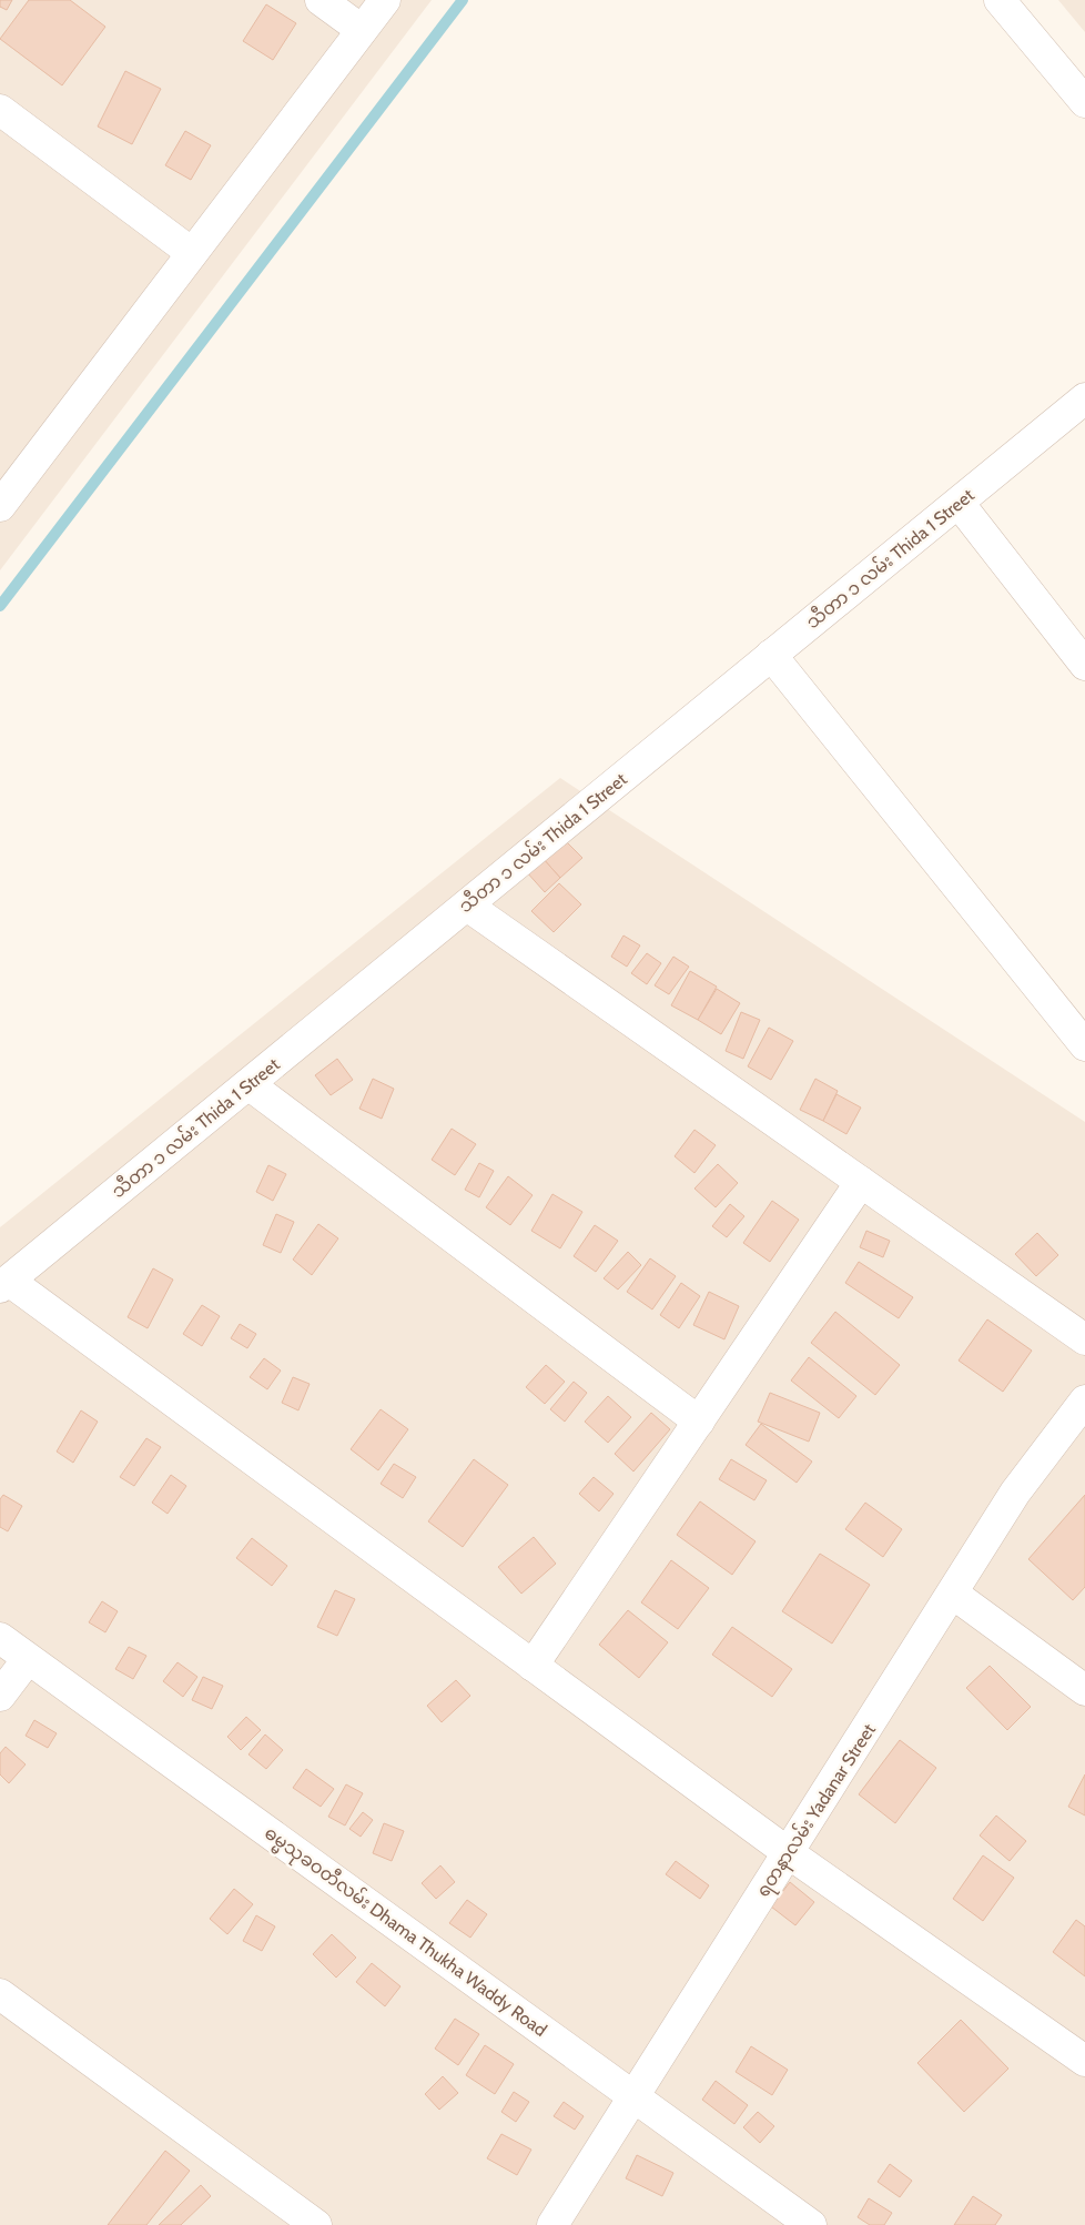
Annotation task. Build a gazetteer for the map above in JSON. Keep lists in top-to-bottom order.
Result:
{
  "streets": {
    "street": ["သီတာ ၁ လမ်း Thida 1 Street", "ရတနာလမ်း Yadanar Street", "ဓမ္မသုခဝတီလမ်း Dhama Thukha Waddy Road"]
  },
  "crossings": [
    ["ရတနာလမ်း Yadanar Street", "ဓမ္မသုခဝတီလမ်း Dhama Thukha Waddy Road"]
  ]
}
